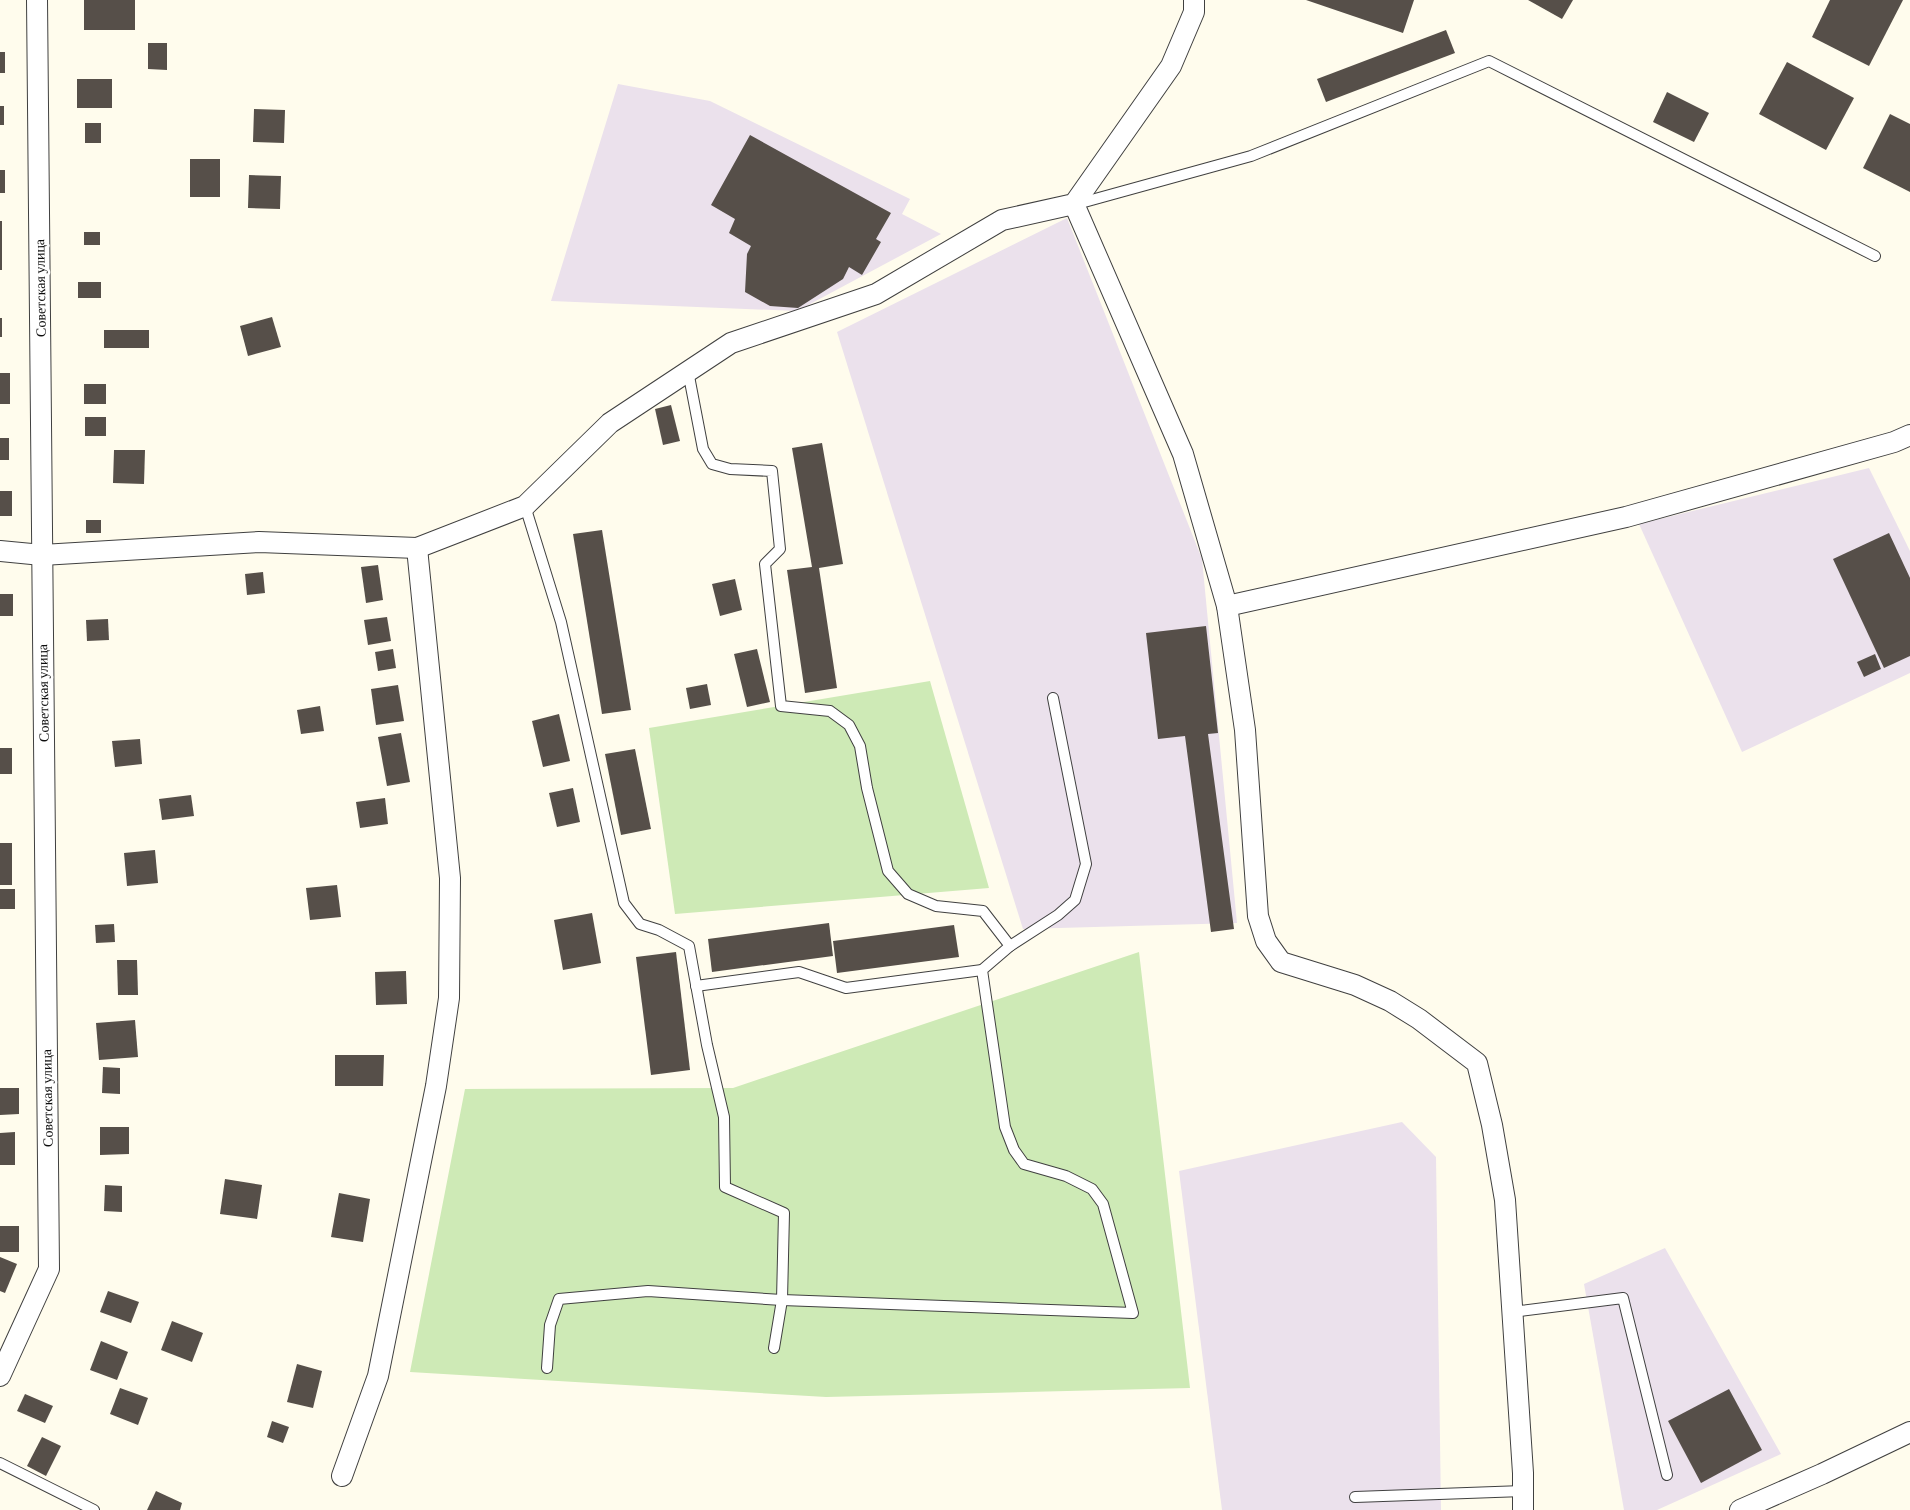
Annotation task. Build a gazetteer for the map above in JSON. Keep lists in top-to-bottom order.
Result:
{
  "streets": {
    "street": ["Советская улица"]
  }
}
